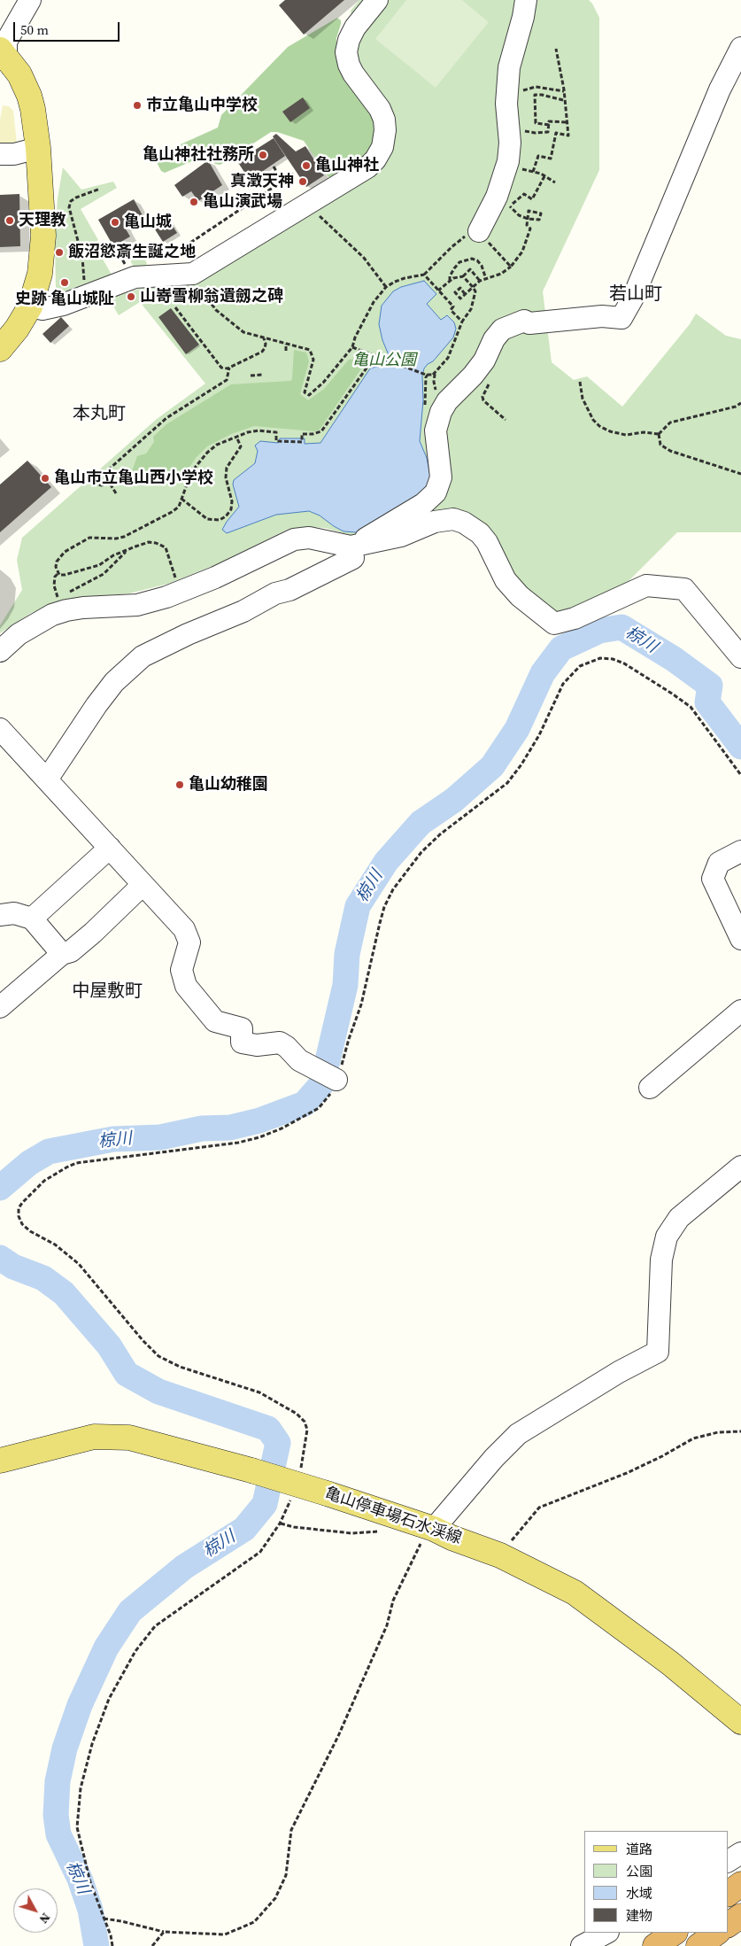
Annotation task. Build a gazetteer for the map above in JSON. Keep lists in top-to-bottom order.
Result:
{
  "streets": {
    "main road": ["亀山停車場石水渓線"]
  },
  "districts": ["若山町", "本丸町", "中屋敷町"],
  "water": ["椋川"],
  "parks": ["亀山公園"],
  "places": [
    "市立亀山中学校",
    "亀山神社社務所",
    "亀山神社",
    "真澂天神",
    "亀山演武場",
    "天理教",
    "亀山城",
    "飯沼慾斎生誕之地",
    "史跡 亀山城阯",
    "山嵜雪柳翁遺劔之碑",
    "亀山市立亀山西小学校",
    "亀山幼稚園"
  ],
  "legend": [
    "道路",
    "公園",
    "水域",
    "建物"
  ],
  "scale_bar": "50 m",
  "north": "bottom right"
}
